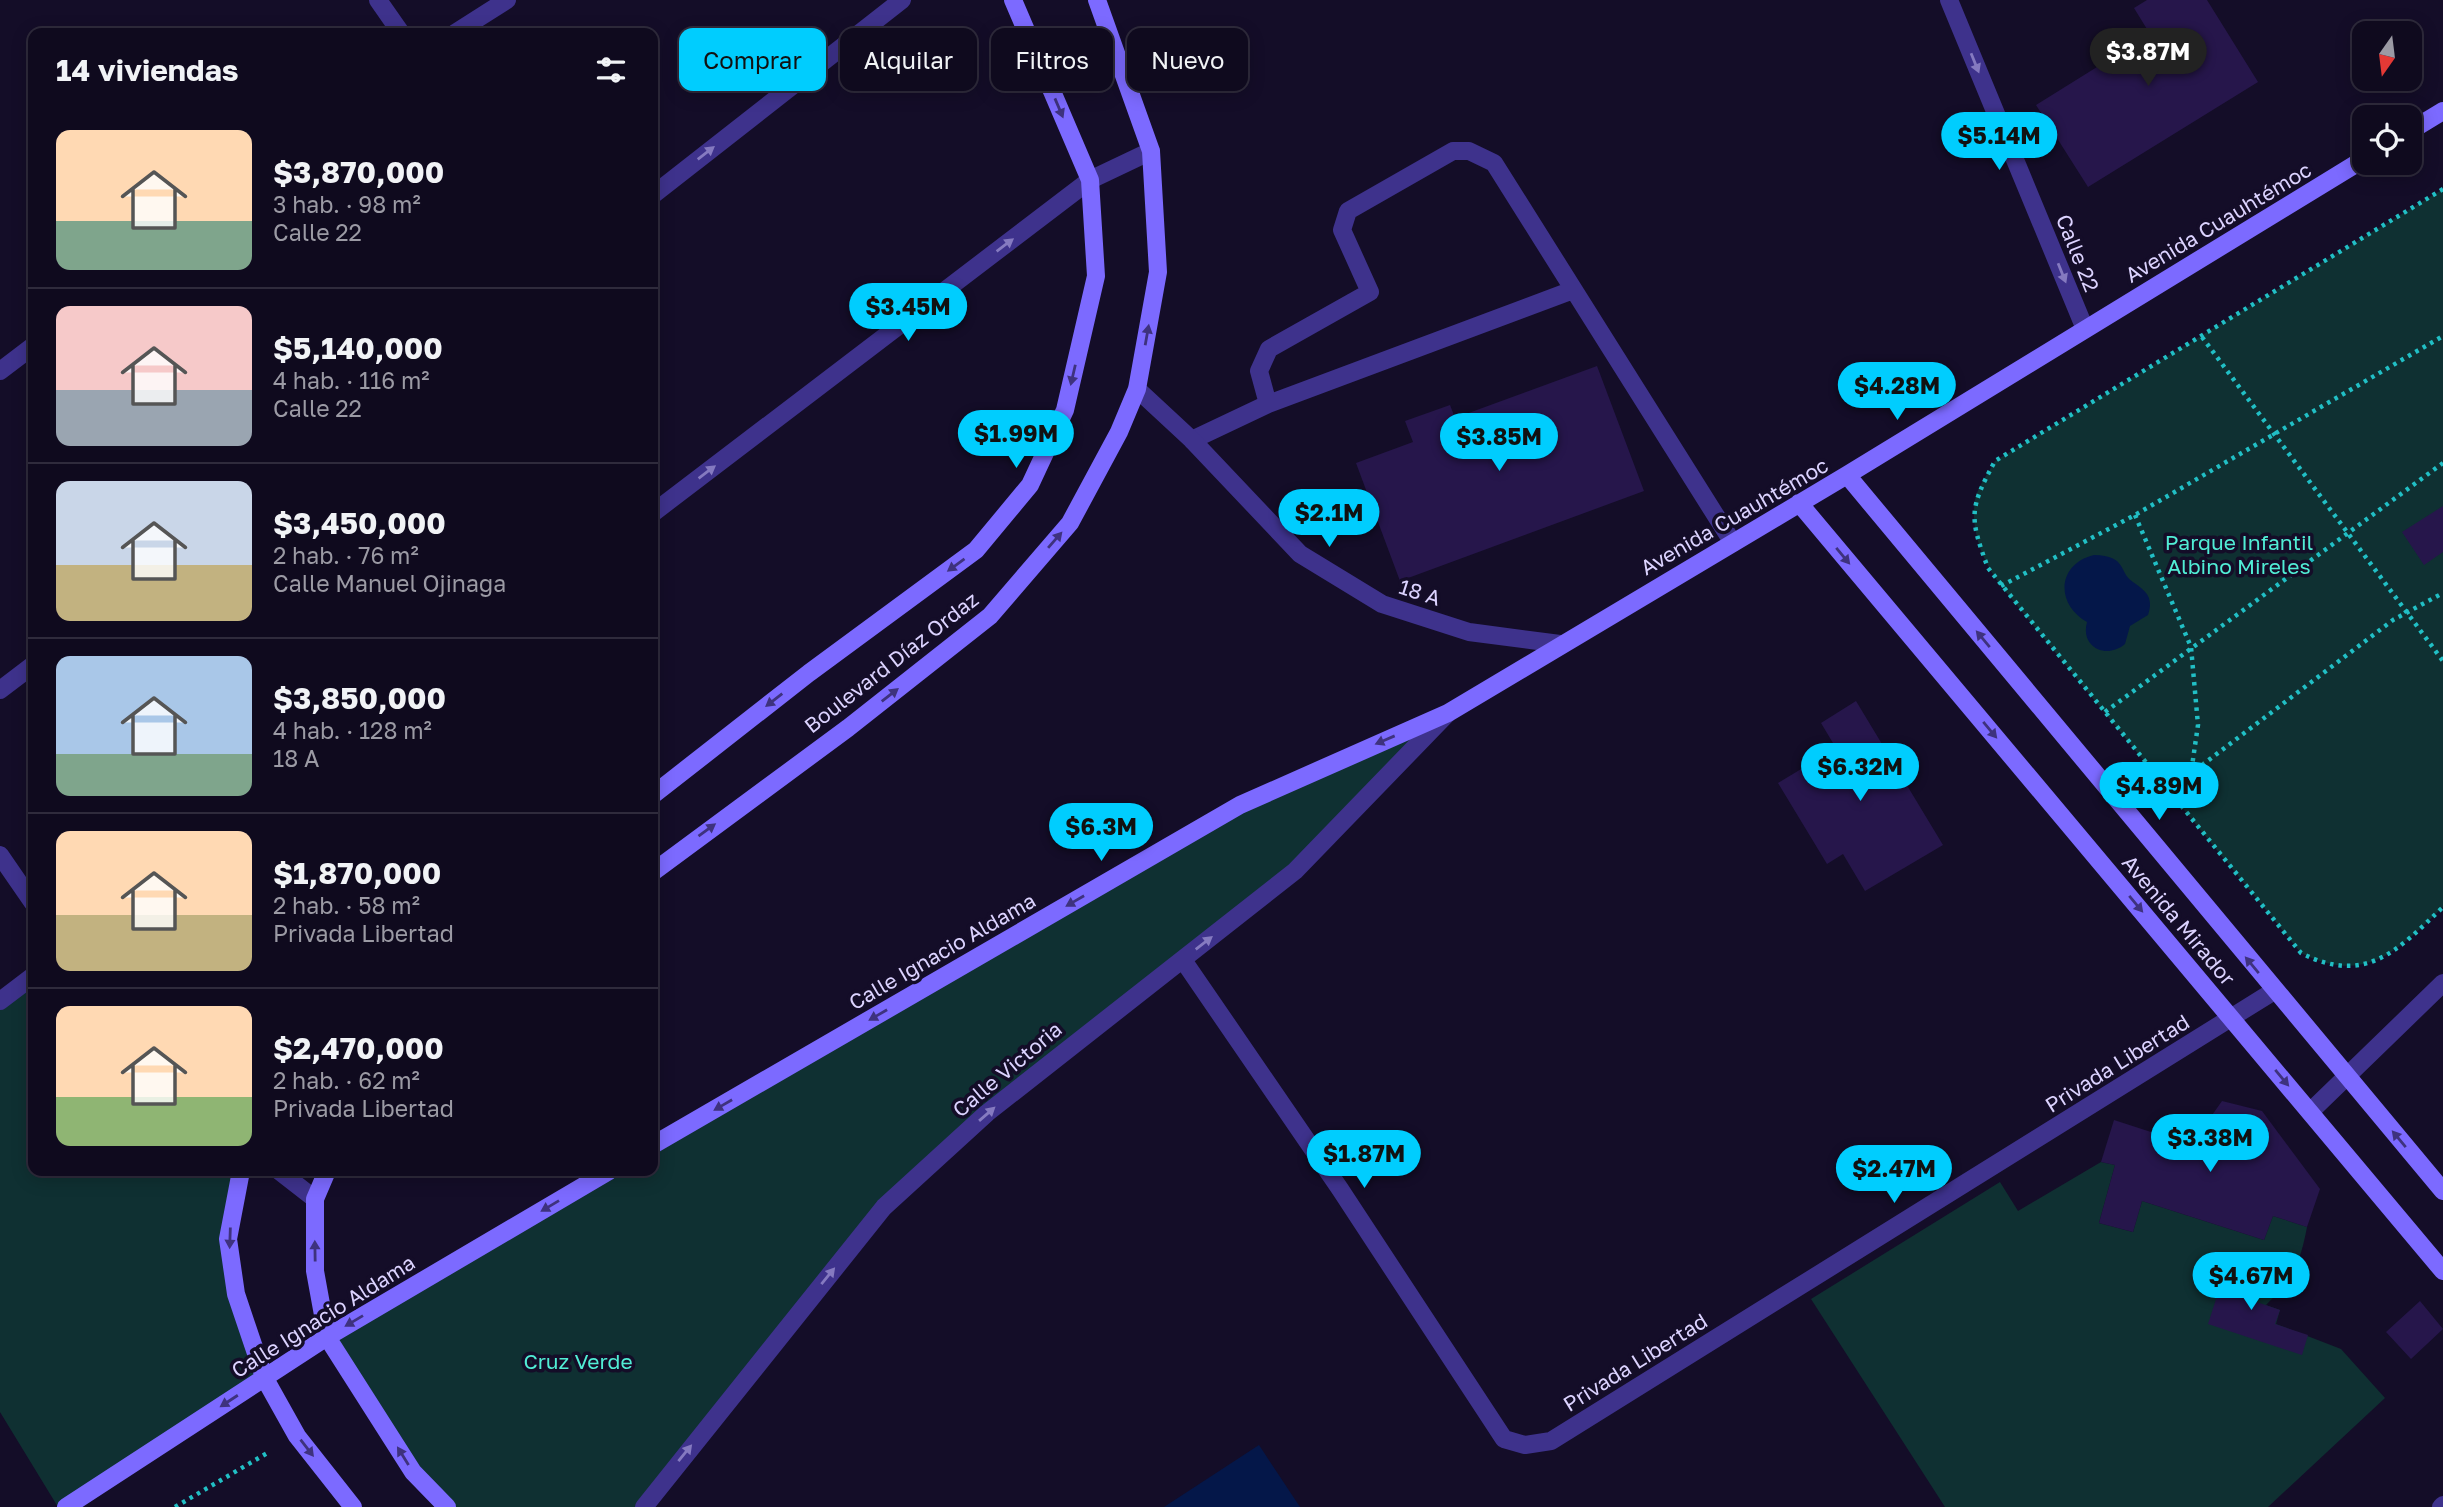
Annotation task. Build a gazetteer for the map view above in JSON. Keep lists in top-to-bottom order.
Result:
{
  "streets": {
    "main road": [
      "Avenida Cuauhtémoc",
      "Boulevard Díaz Ordaz",
      "Avenida Mirador",
      "Calle Ignacio Aldama"
    ],
    "street": [
      "Calle 22",
      "18 A",
      "Privada Libertad",
      "Calle Victoria"
    ]
  },
  "crossings": [
    ["Avenida Cuauhtémoc", "Calle 22"],
    ["Avenida Cuauhtémoc", "18 A"],
    ["Avenida Cuauhtémoc", "Avenida Mirador"],
    ["Avenida Cuauhtémoc", "Calle Ignacio Aldama"],
    ["Avenida Cuauhtémoc", "Calle Victoria"],
    ["18 A", "Boulevard Díaz Ordaz"],
    ["Avenida Mirador", "Privada Libertad"],
    ["Calle Ignacio Aldama", "Calle Victoria"],
    ["Privada Libertad", "Calle Victoria"]
  ],
  "one_way": ["Calle 22", "Calle Ignacio Aldama", "Calle Victoria"],
  "parks": ["Parque Infantil Albino Mireles", "Cruz Verde"],
  "north": "bottom",
  "page": {
    "price": [
      "$3.87M",
      "$5.14M",
      "$3.45M",
      "$4.28M",
      "$1.99M",
      "$3.85M",
      "$2.1M",
      "$6.32M",
      "$4.89M",
      "$6.3M",
      "$3.38M",
      "$1.87M",
      "$2.47M",
      "$4.67M"
    ],
    "chip": [
      "Comprar",
      "Alquilar",
      "Filtros",
      "Nuevo"
    ],
    "heading": "14 viviendas",
    "list": [
      {
        "name": "$3,870,000",
        "note": "3 hab. · 98 m² · Calle 22"
      },
      {
        "name": "$5,140,000",
        "note": "4 hab. · 116 m² · Calle 22"
      },
      {
        "name": "$3,450,000",
        "note": "2 hab. · 76 m² · Calle Manuel Ojinaga"
      },
      {
        "name": "$3,850,000",
        "note": "4 hab. · 128 m² · 18 A"
      },
      {
        "name": "$1,870,000",
        "note": "2 hab. · 58 m² · Privada Libertad"
      },
      {
        "name": "$2,470,000",
        "note": "2 hab. · 62 m² · Privada Libertad"
      }
    ]
  }
}
